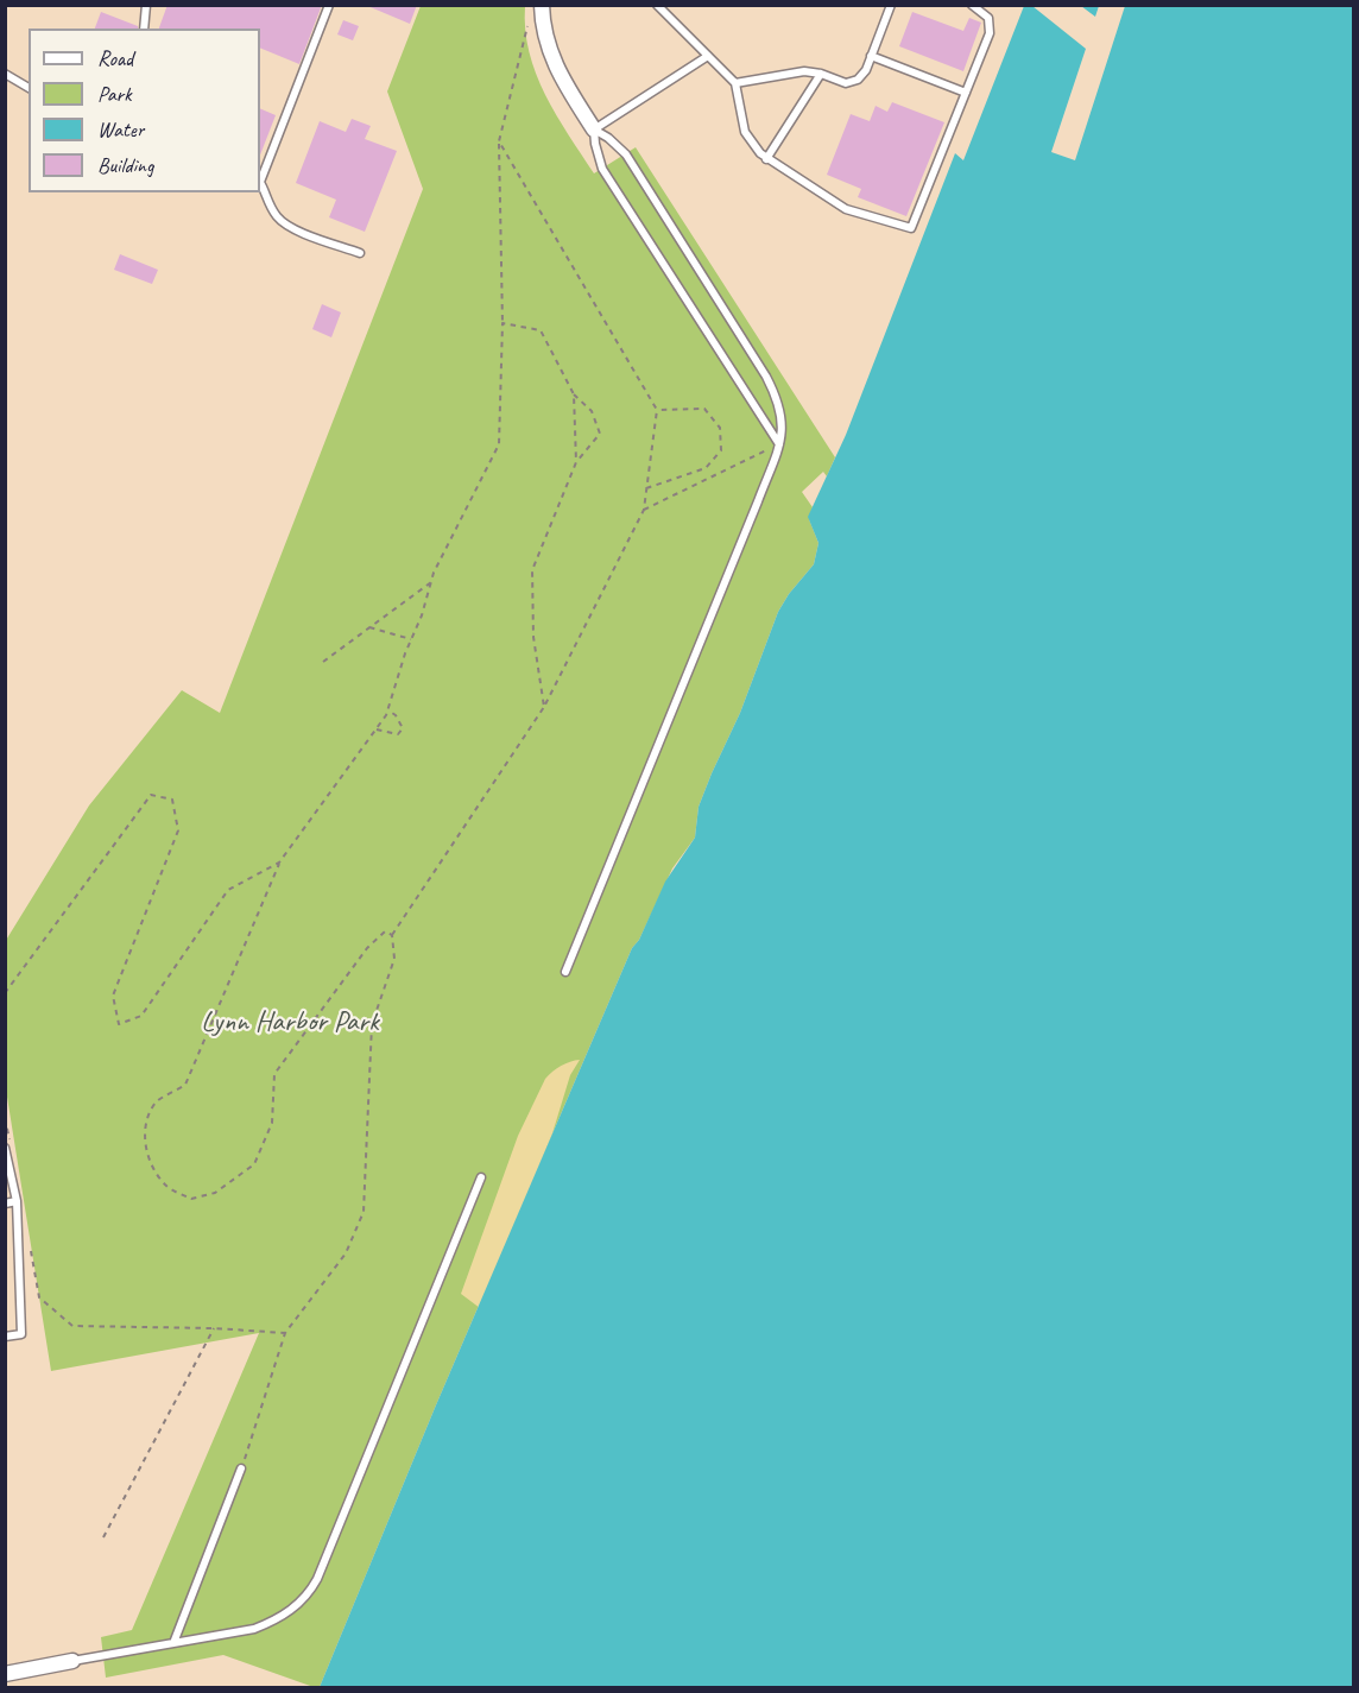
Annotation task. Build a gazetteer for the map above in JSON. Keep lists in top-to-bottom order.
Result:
{
  "parks": ["Lynn Harbor Park"],
  "legend": [
    "Road",
    "Park",
    "Water",
    "Building"
  ]
}
